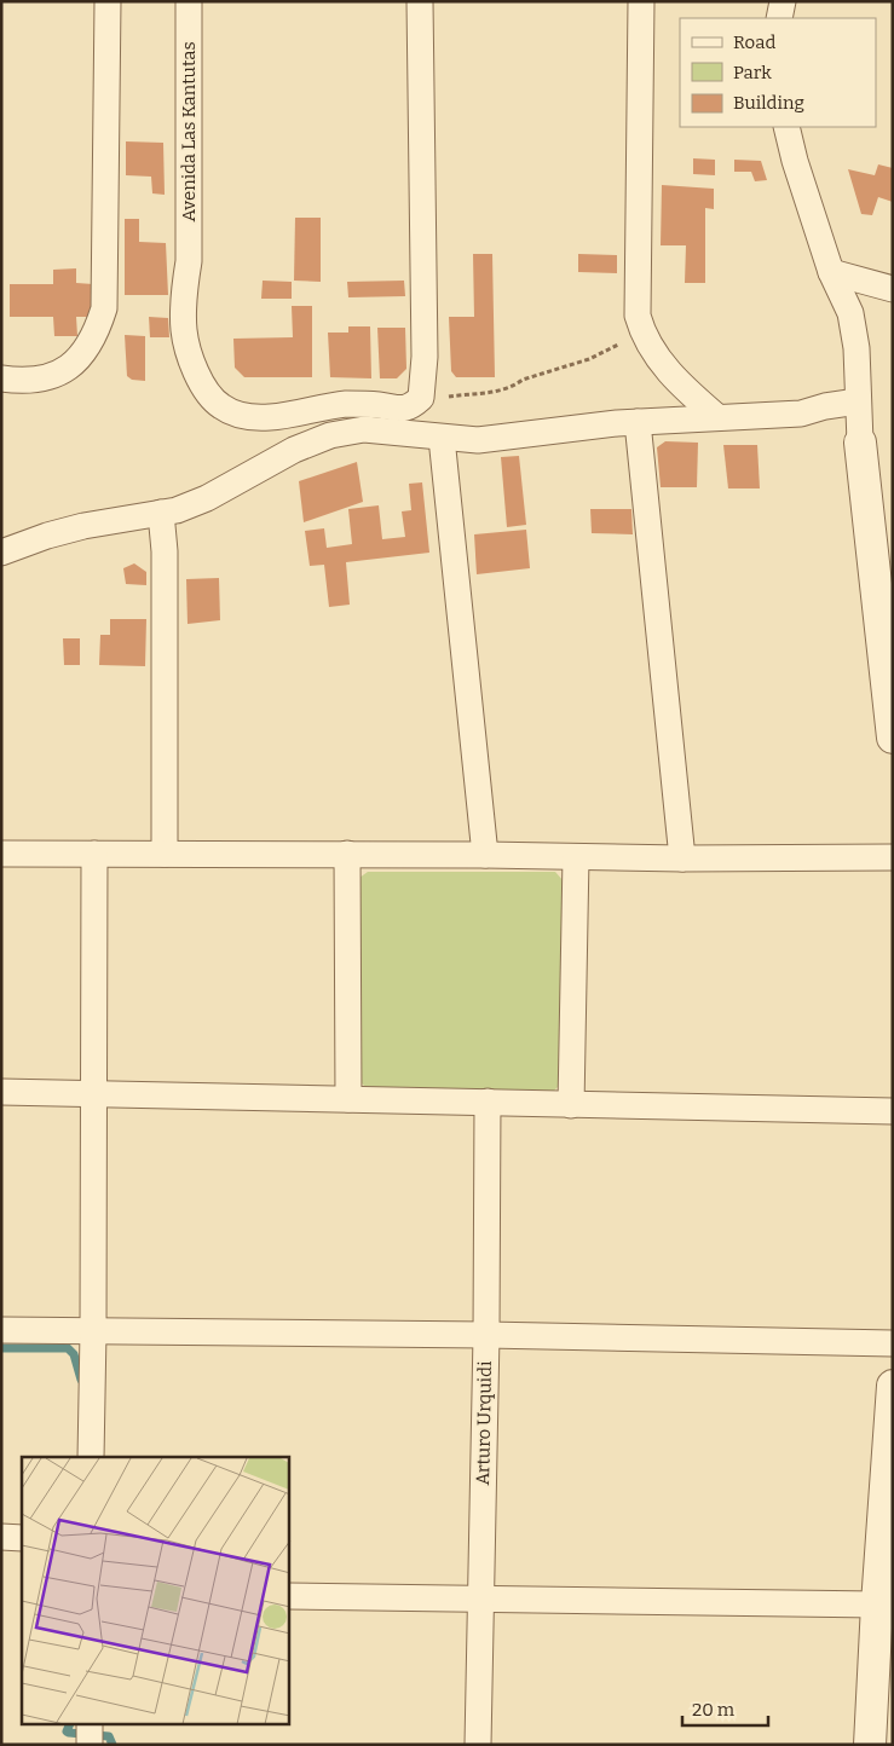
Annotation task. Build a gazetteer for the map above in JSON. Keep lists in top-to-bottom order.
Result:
{
  "streets": {
    "street": ["Avenida Las Kantutas", "Arturo Urquidi"]
  },
  "legend": ["Road", "Park", "Building"],
  "scale_bar": "20 m"
}
